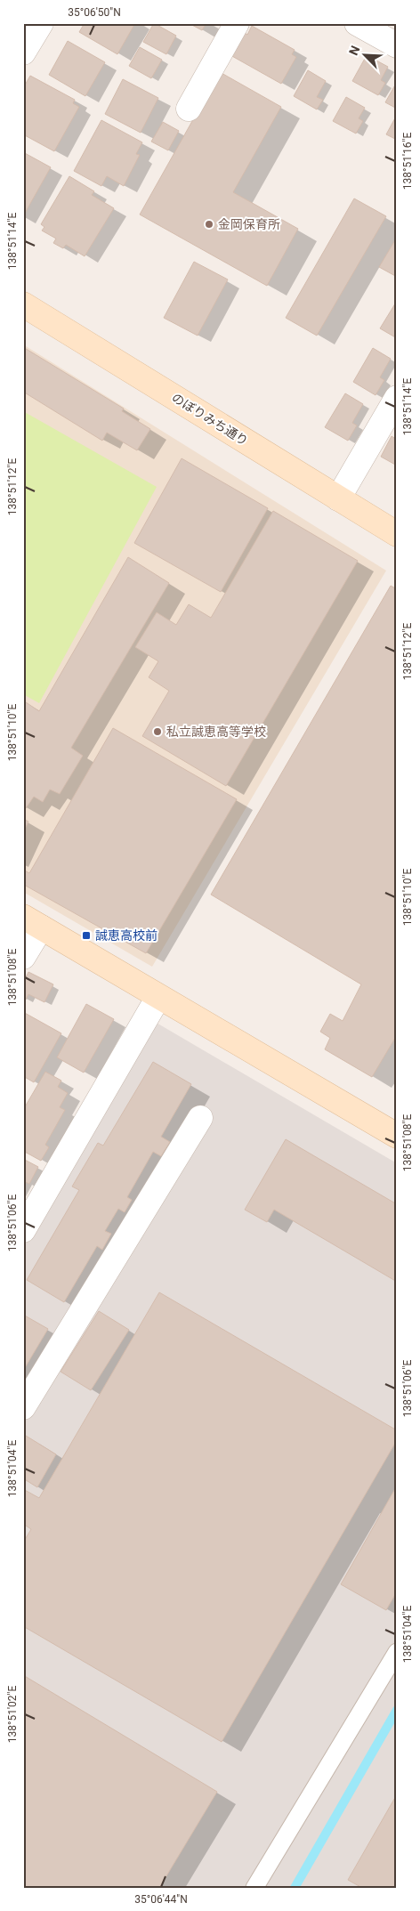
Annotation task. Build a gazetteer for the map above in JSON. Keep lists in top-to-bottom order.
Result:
{
  "streets": {
    "street": ["のぼりみち通り"]
  },
  "places": {
    "other": ["金岡保育所", "私立誠恵高等学校"],
    "transit": ["誠恵高校前"]
  },
  "north": "top left",
  "coordinates": [
    "35°06'50\"N",
    "138°51'16\"E",
    "138°51'14\"E",
    "138°51'12\"E",
    "138°51'10\"E",
    "138°51'08\"E",
    "138°51'06\"E",
    "138°51'04\"E",
    "138°51'02\"E",
    "35°06'44\"N"
  ]
}
